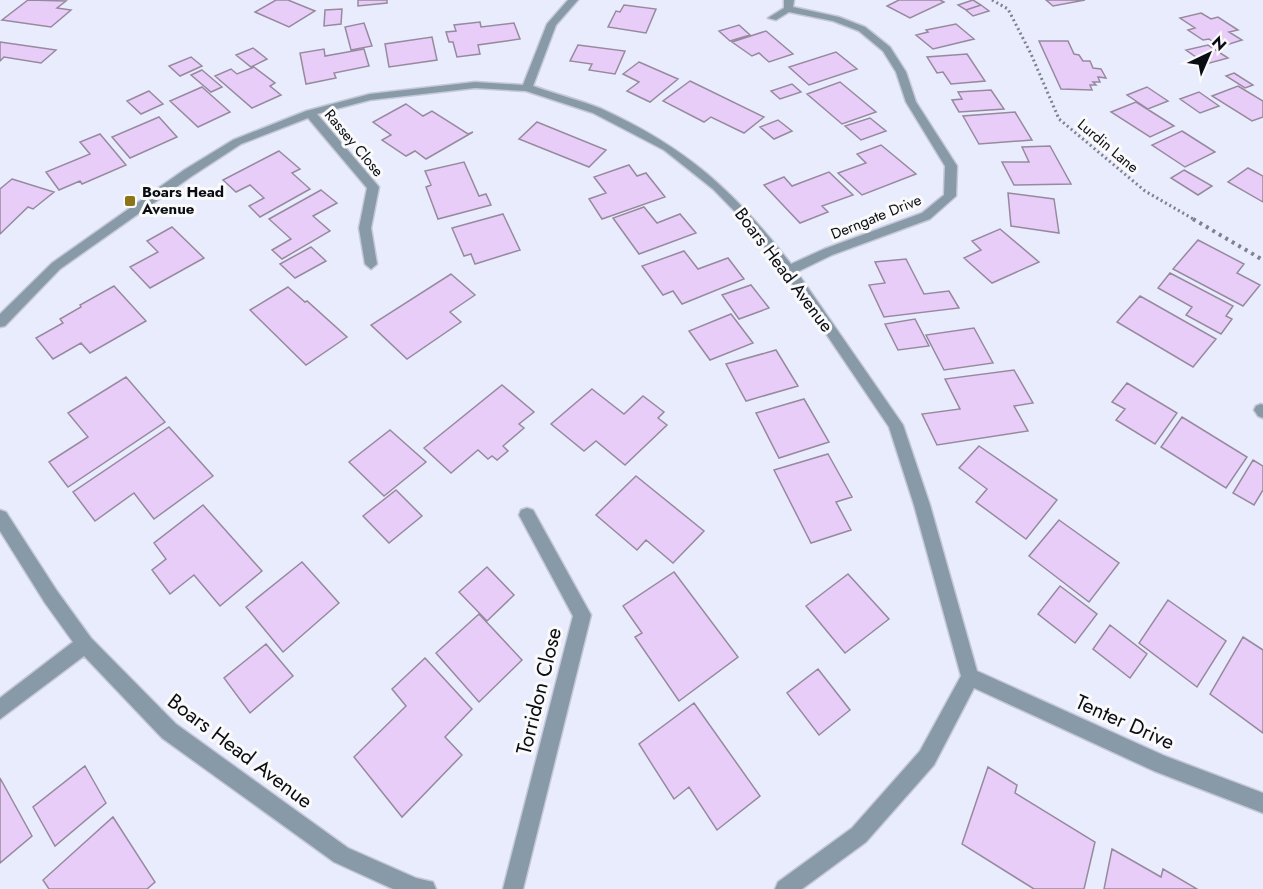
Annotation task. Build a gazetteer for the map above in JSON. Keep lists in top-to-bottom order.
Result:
{
  "streets": {
    "street": [
      "Rassey Close",
      "Derngate Drive",
      "Boars Head Avenue",
      "Torridon Close",
      "Tenter Drive"
    ],
    "path": ["Lurdin Lane"]
  },
  "crossings": [
    ["Rassey Close", "Boars Head Avenue"],
    ["Derngate Drive", "Boars Head Avenue"],
    ["Boars Head Avenue", "Tenter Drive"]
  ],
  "places": {
    "transit": ["Boars Head Avenue"]
  },
  "north": "top right"
}
